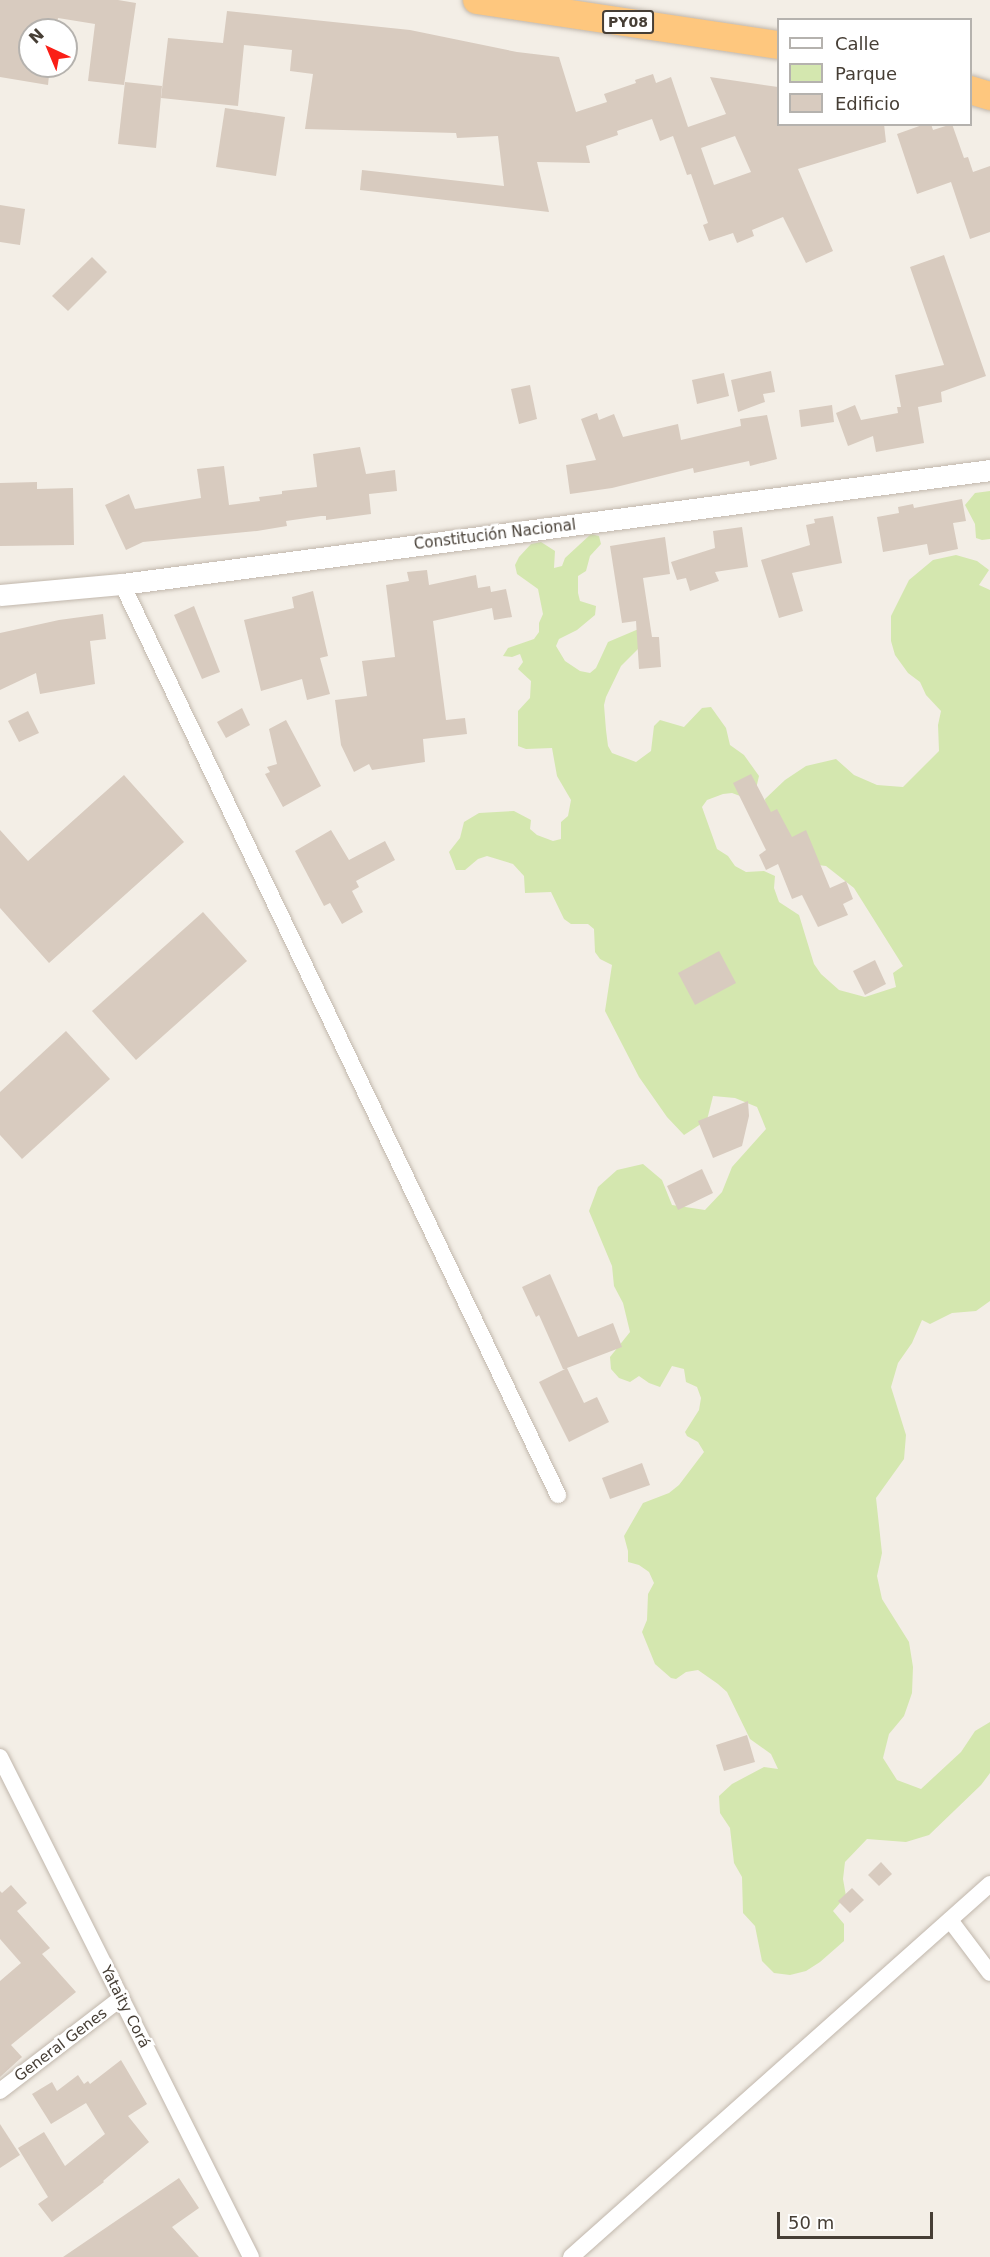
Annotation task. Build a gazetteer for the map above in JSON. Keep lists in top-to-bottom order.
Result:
{
  "streets": {
    "highway": ["PY08"],
    "street": ["Constitución Nacional", "Yataity Corá", "General Genes"]
  },
  "crossings": [
    ["Yataity Corá", "General Genes"]
  ],
  "legend": ["Calle", "Parque", "Edificio"],
  "scale_bar": "50 m",
  "north": "top left"
}
